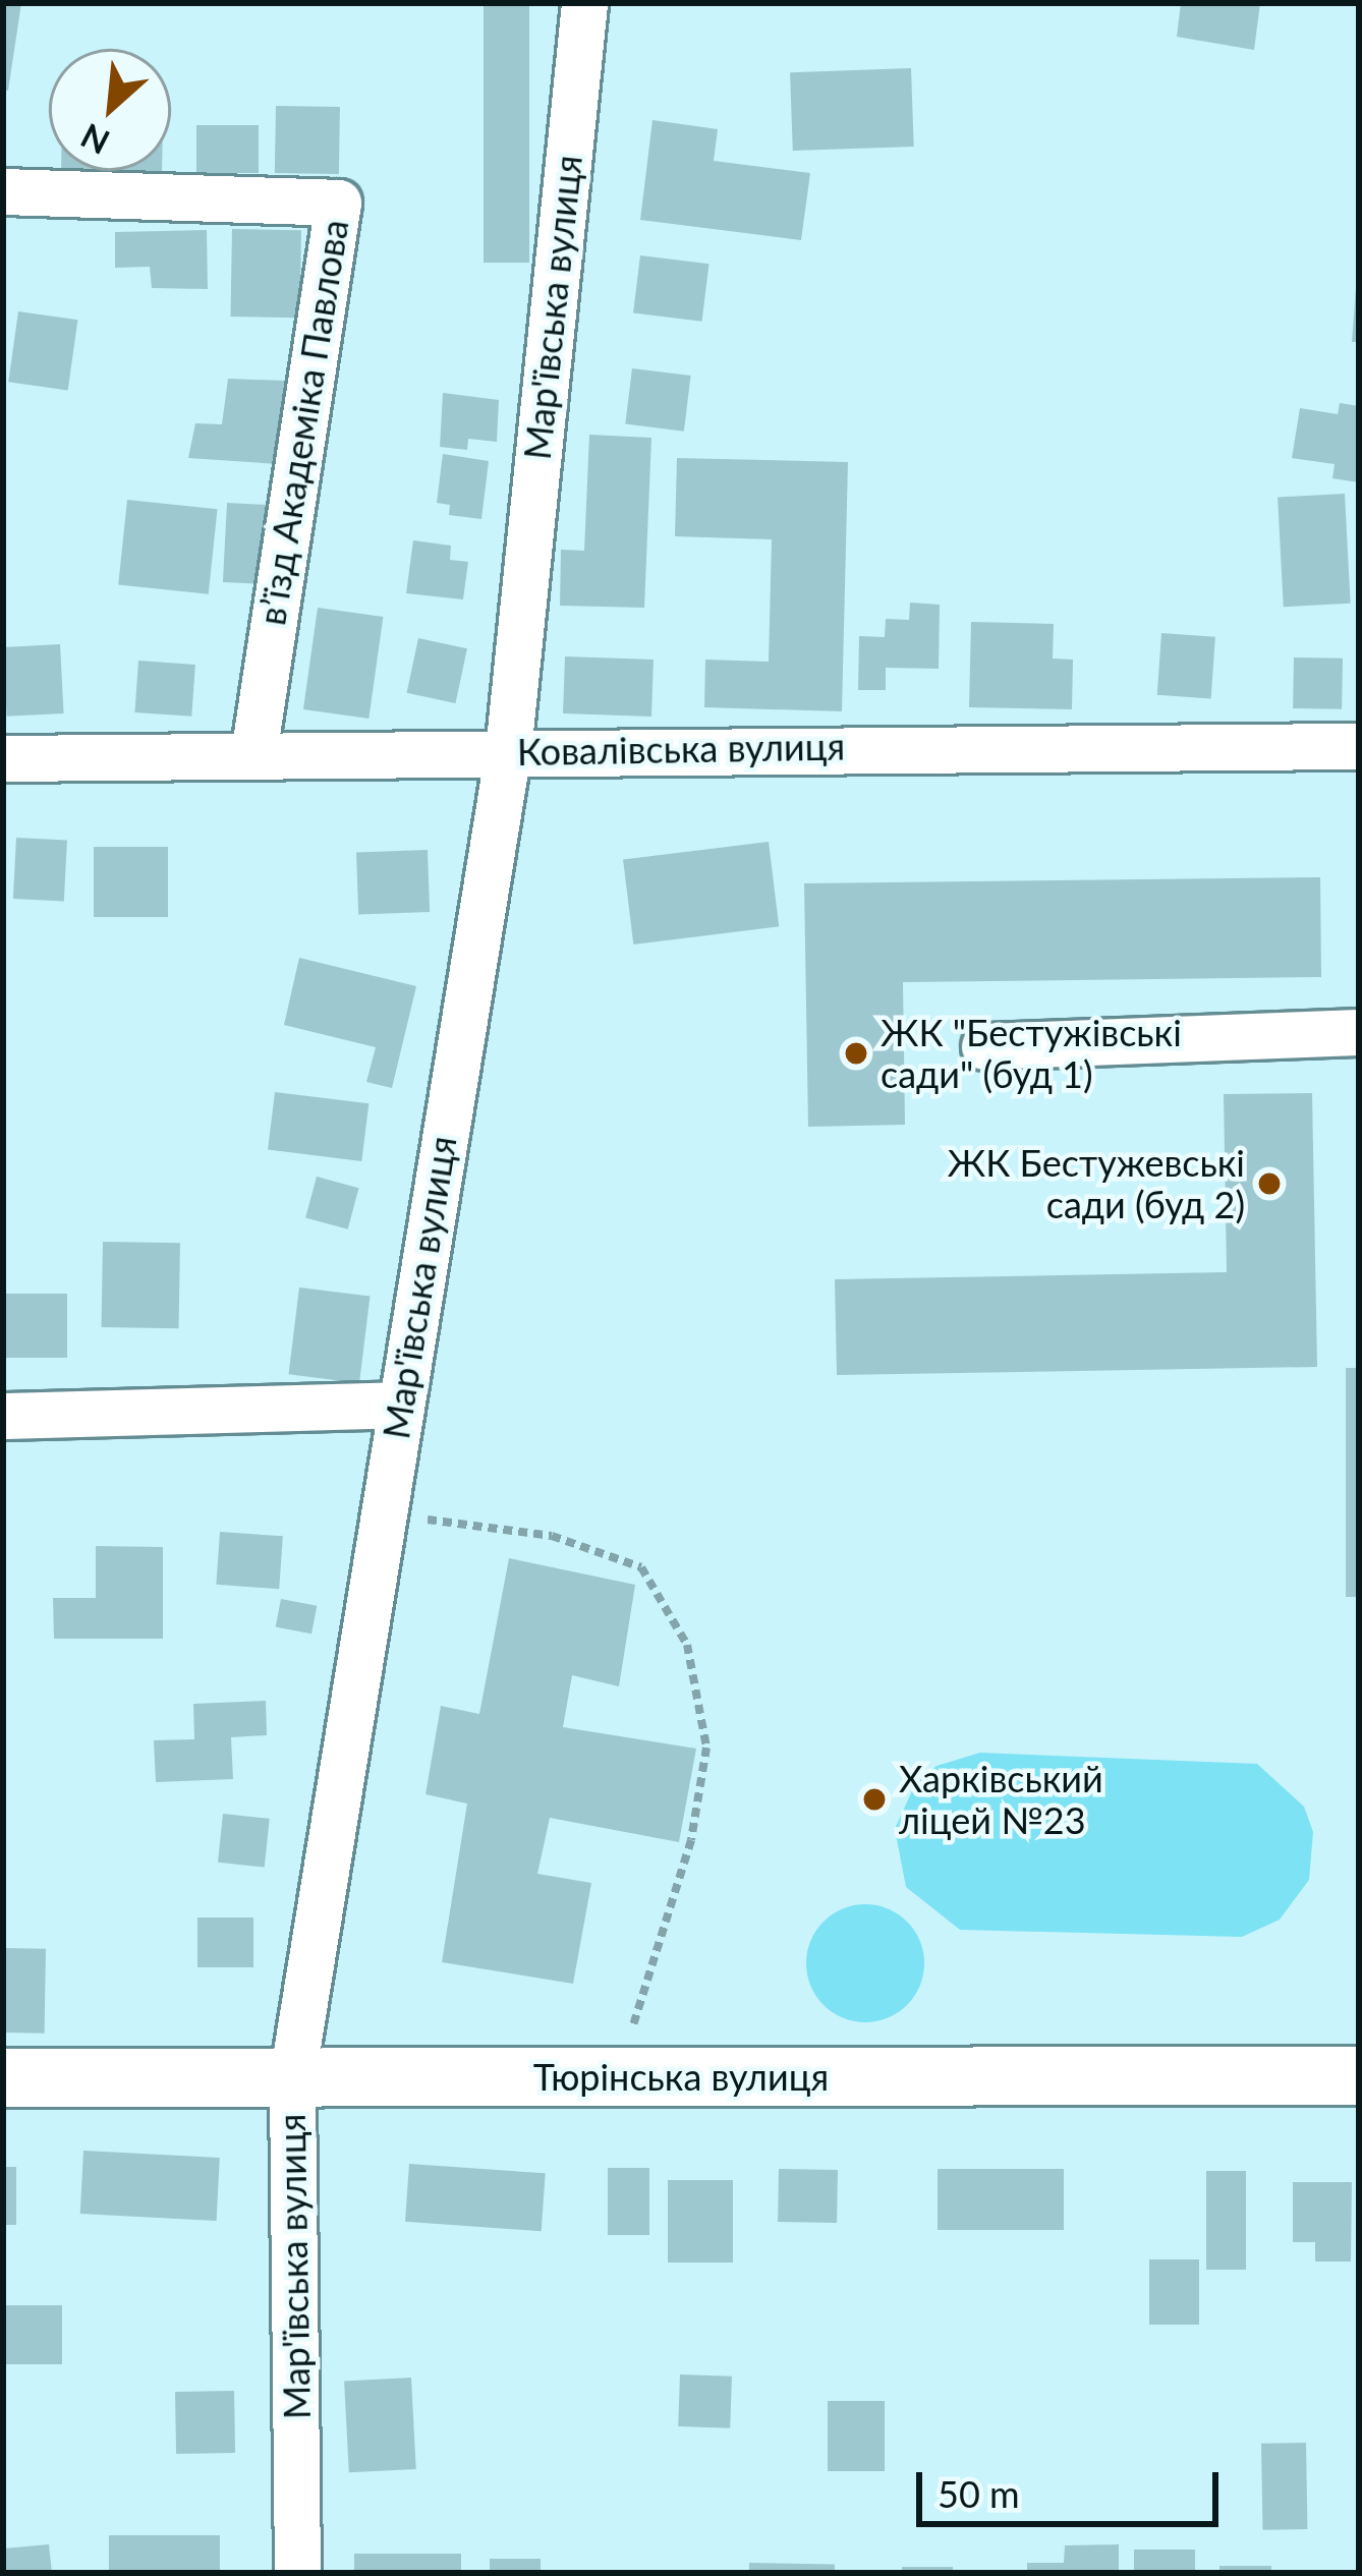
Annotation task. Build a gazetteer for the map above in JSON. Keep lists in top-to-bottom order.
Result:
{
  "streets": {
    "main road": ["Тюрінська вулиця"],
    "street": ["Мар'ївська вулиця", "в’їзд Академіка Павлова", "Ковалівська вулиця"]
  },
  "crossings": [
    ["Мар'ївська вулиця", "Ковалівська вулиця"],
    ["Мар'ївська вулиця", "Тюрінська вулиця"],
    ["в’їзд Академіка Павлова", "Ковалівська вулиця"]
  ],
  "places": ["ЖК \"Бестужівські сади\" (буд 1)", "ЖК Бестужевські сади (буд 2)", "Харківський ліцей №23"],
  "scale_bar": "50 m",
  "north": "bottom left"
}
